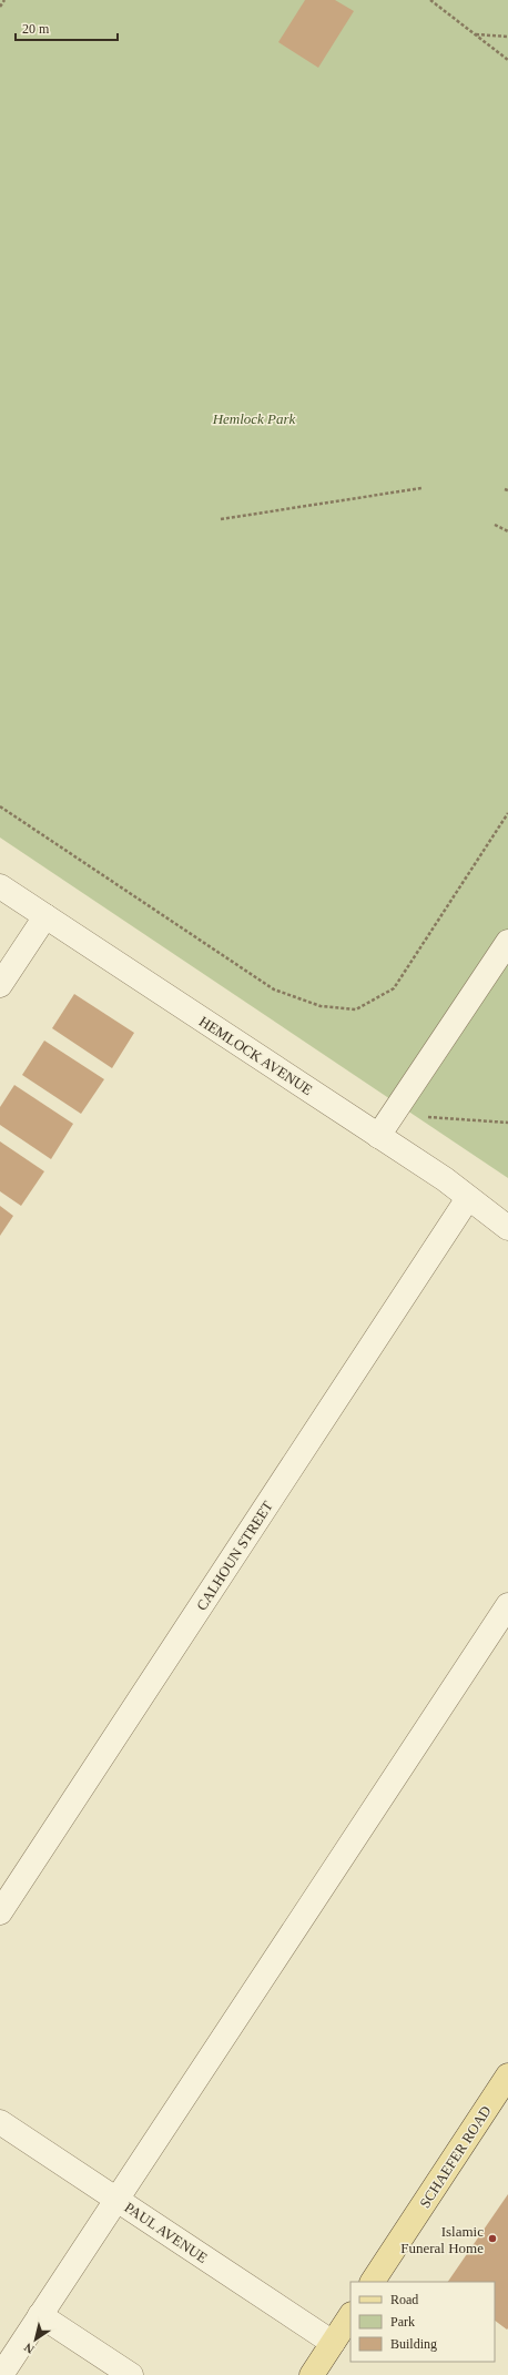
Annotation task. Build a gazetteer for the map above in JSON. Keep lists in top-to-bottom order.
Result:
{
  "streets": {
    "main road": ["SCHAEFER ROAD"],
    "street": ["HEMLOCK AVENUE", "CALHOUN STREET", "PAUL AVENUE"]
  },
  "crossings": [
    ["HEMLOCK AVENUE", "CALHOUN STREET"]
  ],
  "parks": ["Hemlock Park"],
  "places": ["Islamic Funeral Home"],
  "legend": ["Road", "Park", "Building"],
  "scale_bar": "20 m",
  "north": "bottom left"
}
